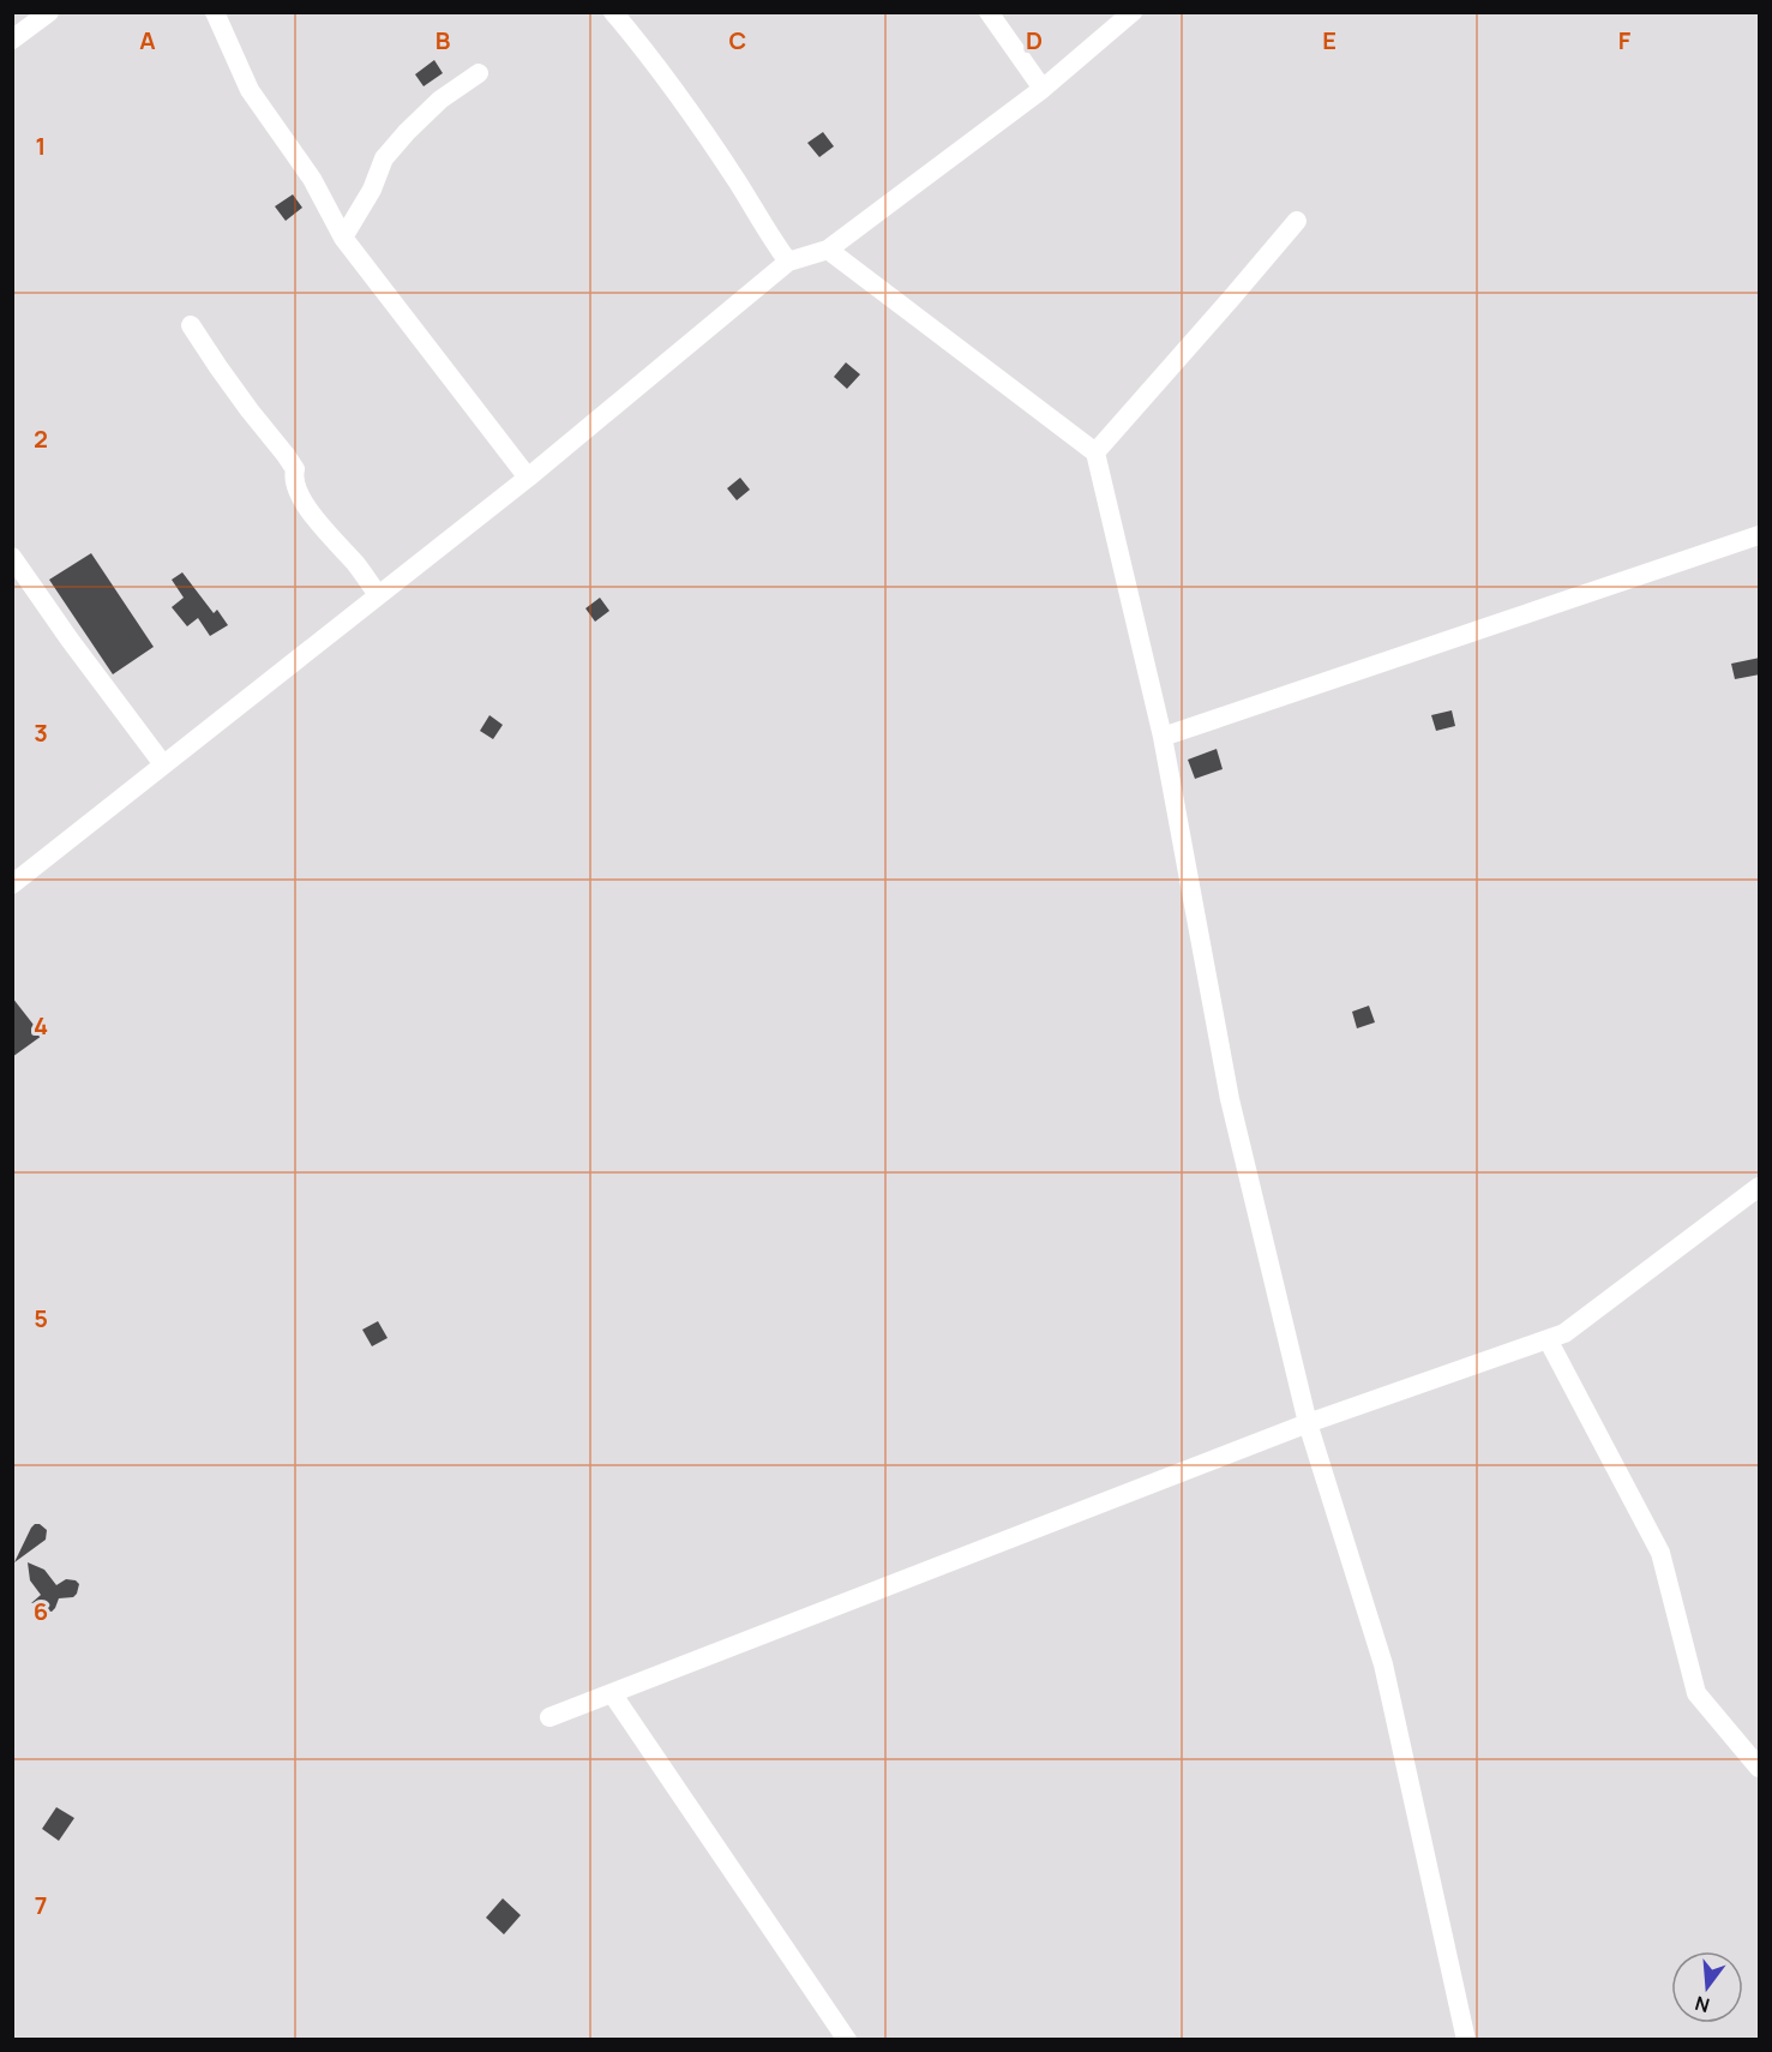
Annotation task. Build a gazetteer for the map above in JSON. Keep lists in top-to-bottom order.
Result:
{
  "north": "bottom",
  "grid": {
    "columns": [
      "A",
      "B",
      "C",
      "D",
      "E",
      "F"
    ],
    "rows": [
      "1",
      "2",
      "3",
      "4",
      "5",
      "6",
      "7"
    ]
  }
}
